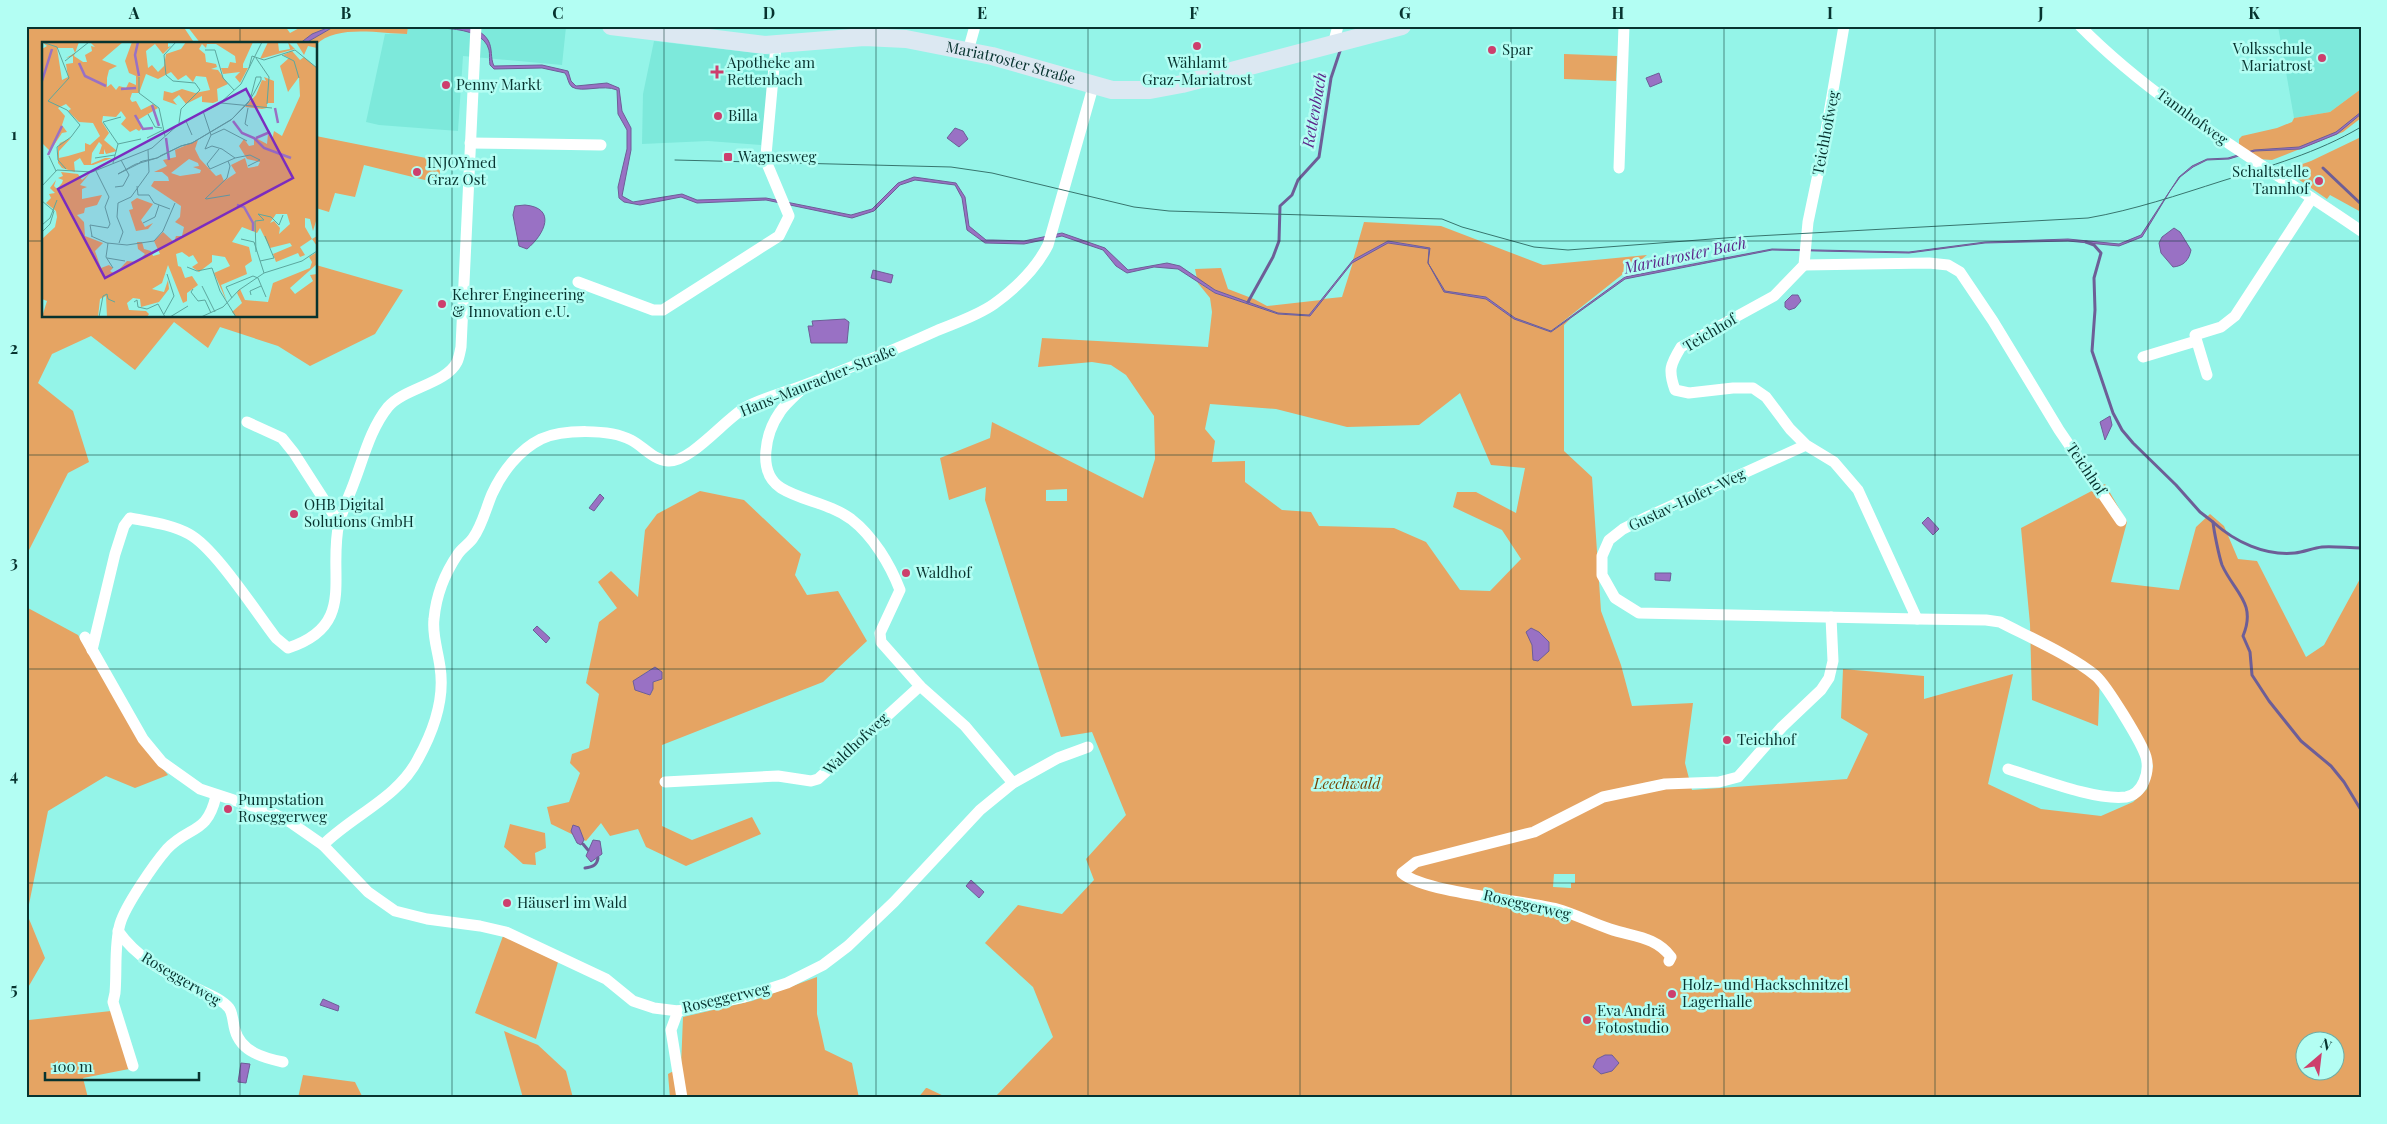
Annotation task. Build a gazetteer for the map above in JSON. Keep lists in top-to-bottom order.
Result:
{
  "streets": {
    "main road": ["Mariatroster Straße"],
    "street": [
      "Tannhofweg",
      "Teichhofweg",
      "Teichhof",
      "Hans-Mauracher-Straße",
      "Gustav-Hofer-Weg",
      "Waldhofweg",
      "Roseggerweg"
    ]
  },
  "crossings": [
    ["Mariatroster Straße", "Hans-Mauracher-Straße"],
    ["Teichhofweg", "Teichhof"],
    ["Teichhof", "Gustav-Hofer-Weg"],
    ["Hans-Mauracher-Straße", "Roseggerweg"],
    ["Gustav-Hofer-Weg", "Roseggerweg"]
  ],
  "water": ["Rettenbach", "Mariatroster Bach"],
  "parks": ["Leechwald"],
  "places": {
    "other": [
      "Wählamt Graz-Mariatrost",
      "Spar",
      "Volksschule Mariatrost",
      "Penny Markt",
      "Billa",
      "INJOYmed Graz Ost",
      "Schaltstelle Tannhof",
      "Kehrer Engineering & Innovation e.U.",
      "OHB Digital Solutions GmbH",
      "Waldhof",
      "Teichhof",
      "Pumpstation Roseggerweg",
      "Häuserl im Wald",
      "Holz- und Hackschnitzel Lagerhalle",
      "Eva Andrä Fotostudio"
    ],
    "health": ["Apotheke am Rettenbach"],
    "transit": ["Wagnesweg"]
  },
  "scale_bar": "100 m",
  "north": "top right",
  "grid": {
    "columns": [
      "A",
      "B",
      "C",
      "D",
      "E",
      "F",
      "G",
      "H",
      "I",
      "J",
      "K"
    ],
    "rows": [
      "1",
      "2",
      "3",
      "4",
      "5"
    ]
  }
}
